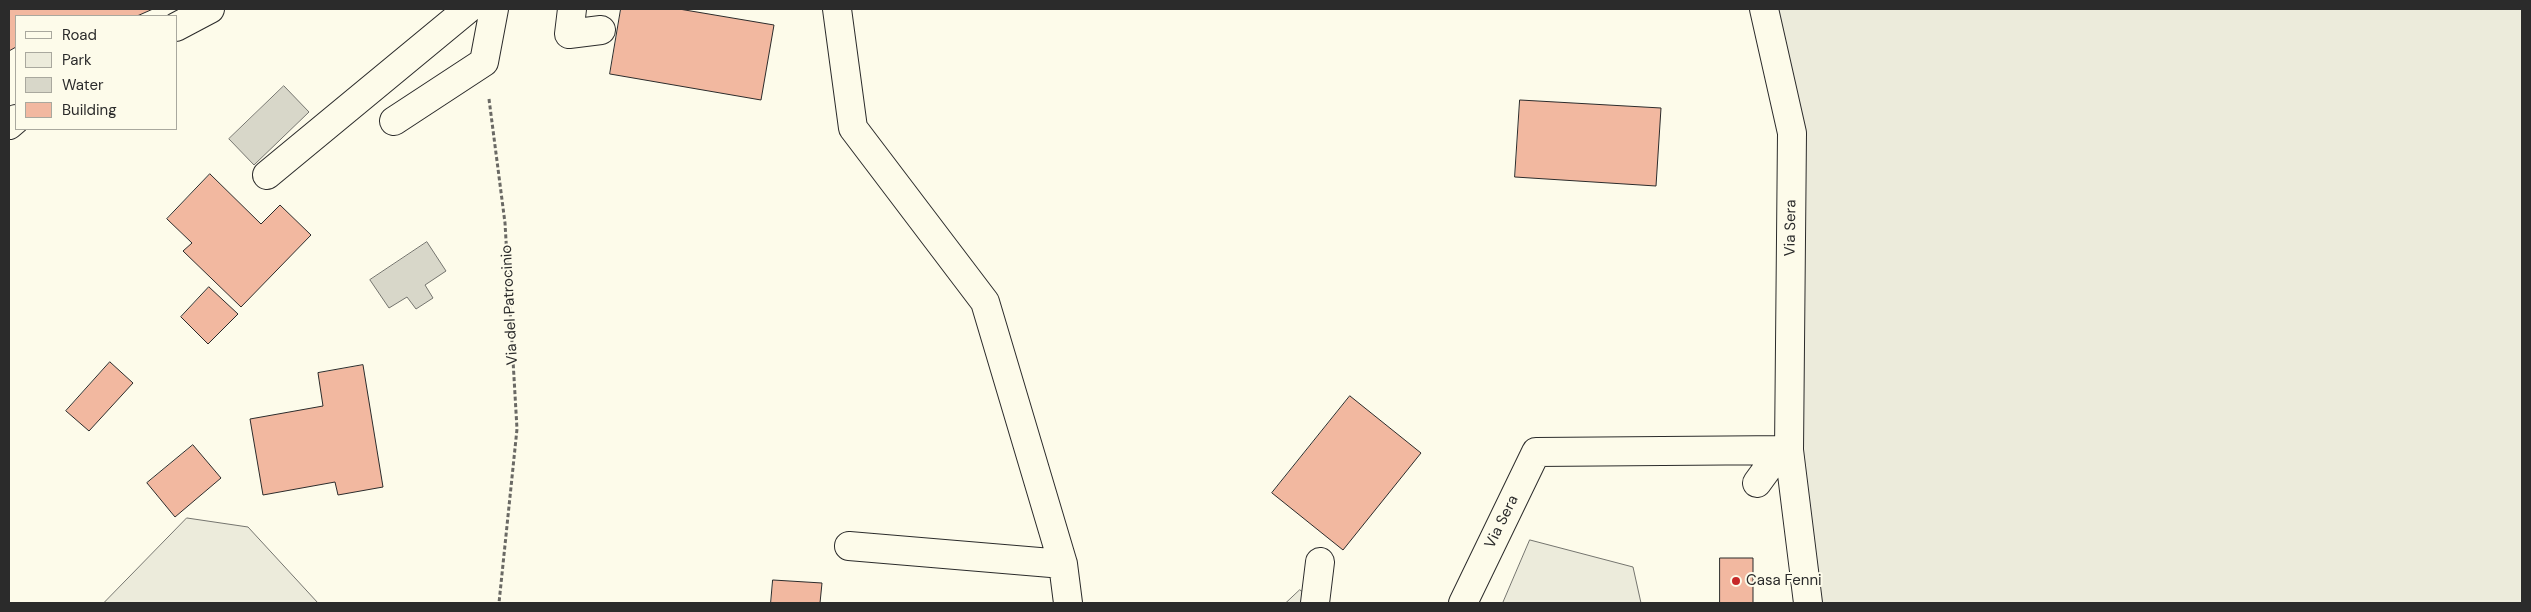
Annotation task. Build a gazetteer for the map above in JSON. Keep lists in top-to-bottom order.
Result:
{
  "streets": {
    "street": ["Via Sera"],
    "path": ["Via del Patrocinio"]
  },
  "places": ["Casa Fenni"],
  "legend": [
    "Road",
    "Park",
    "Water",
    "Building"
  ]
}
